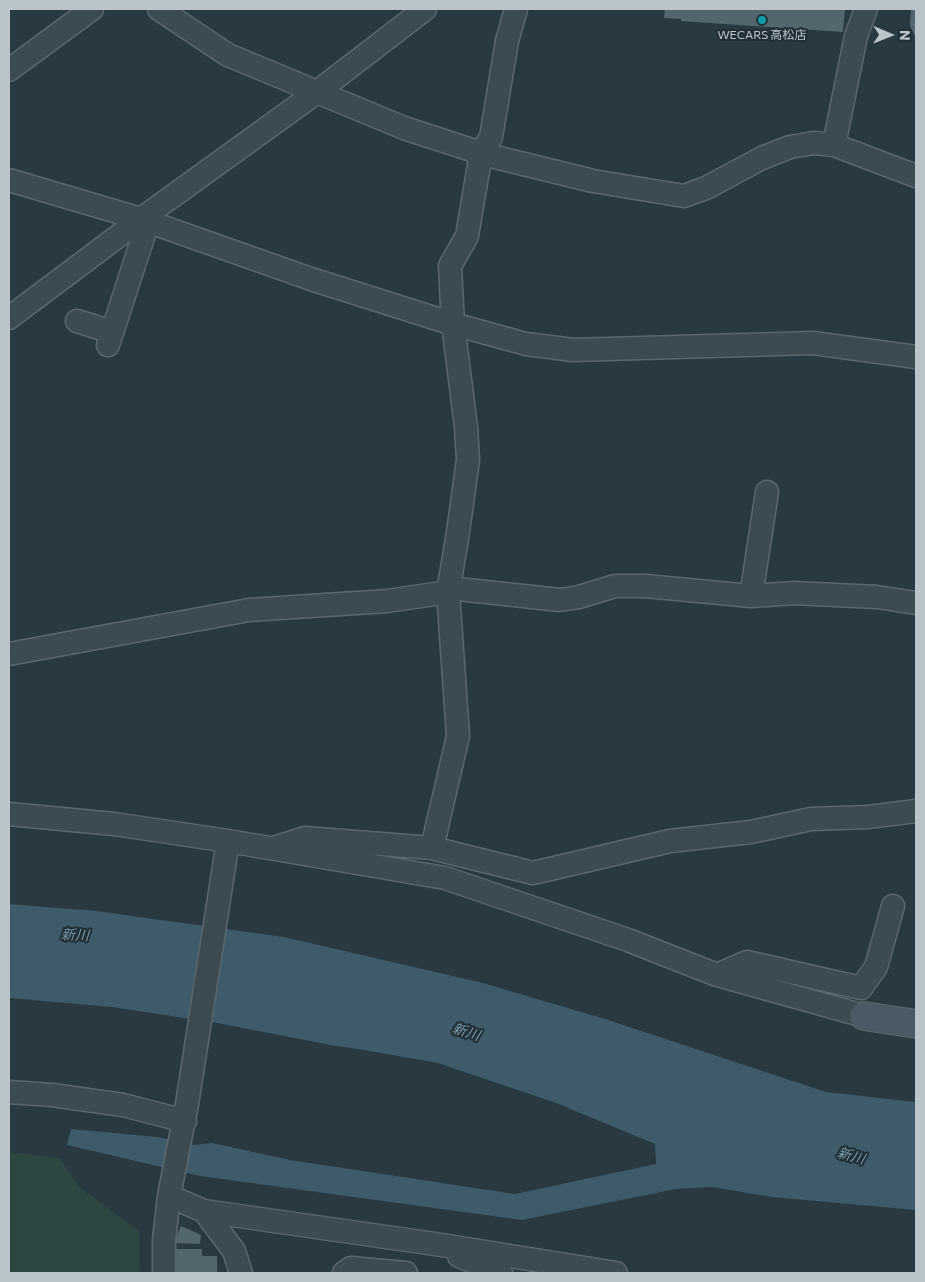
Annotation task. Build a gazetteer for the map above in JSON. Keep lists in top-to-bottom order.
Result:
{
  "water": ["新川"],
  "places": ["WECARS 高松店"],
  "north": "right"
}
